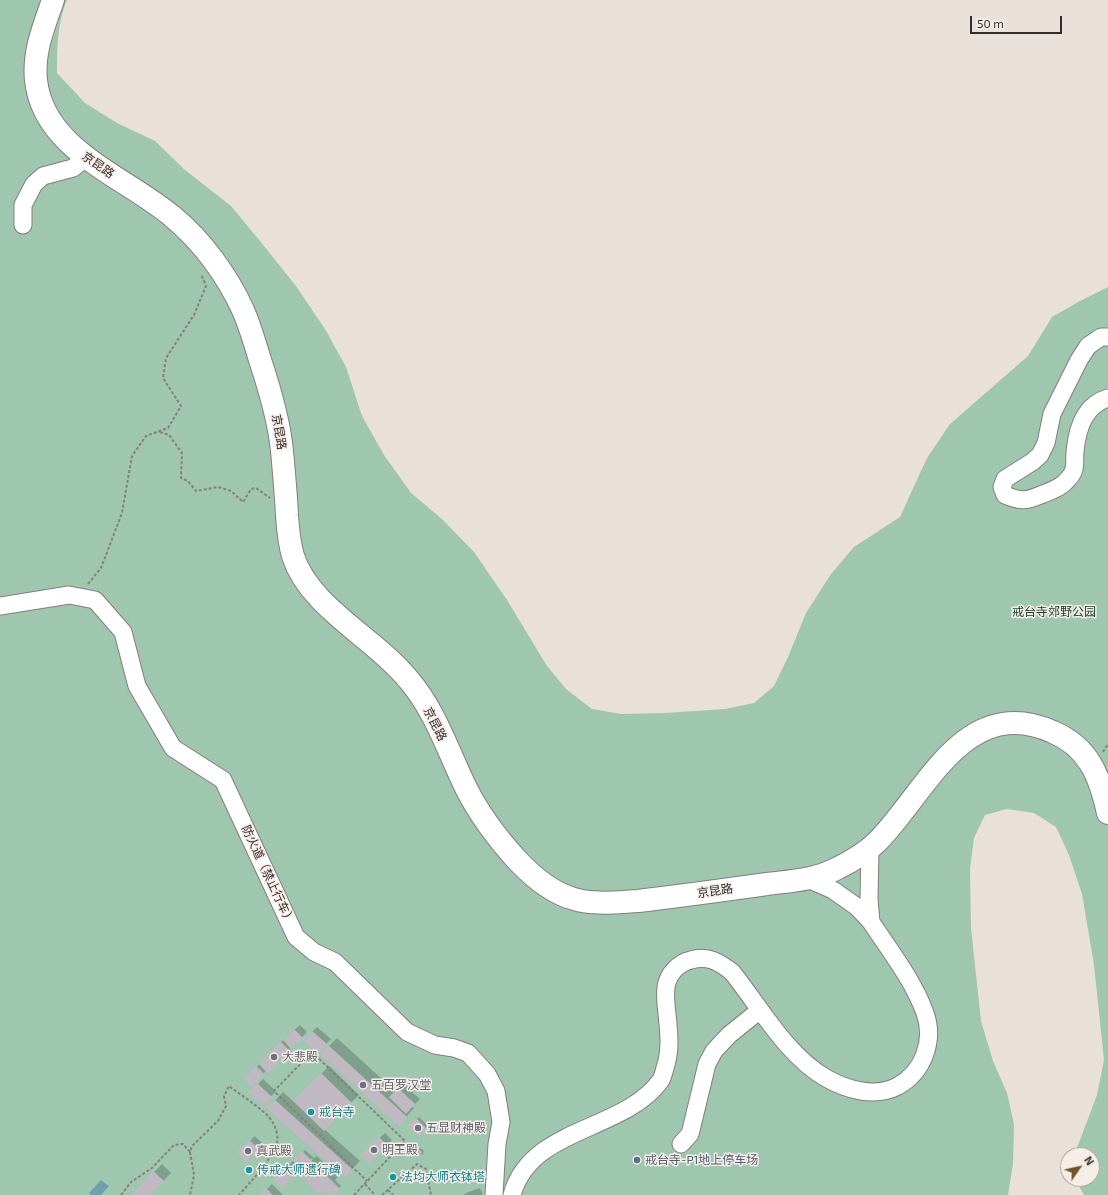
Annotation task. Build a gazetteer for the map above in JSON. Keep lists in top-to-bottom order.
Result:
{
  "streets": {
    "main road": ["京昆路"],
    "street": ["防火道（禁止行车）"]
  },
  "parks": ["戒台寺郊野公园"],
  "places": [
    "大悲殿",
    "五百罗汉堂",
    "戒台寺",
    "五显财神殿",
    "明王殿",
    "真武殿",
    "戒台寺-P1地上停车场",
    "传戒大师遗行碑",
    "法均大师衣钵塔"
  ],
  "scale_bar": "50 m",
  "north": "top right"
}
